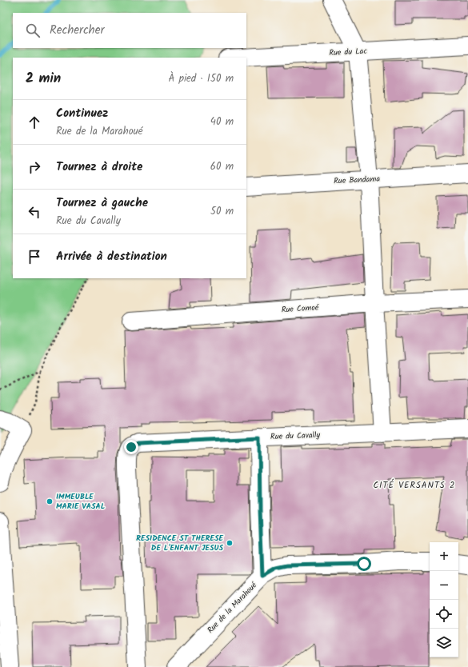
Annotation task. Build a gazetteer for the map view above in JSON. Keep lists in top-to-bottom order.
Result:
{
  "streets": {
    "street": [
      "Rue du Lac",
      "Rue Bandama",
      "Rue Comoé",
      "Rue du Cavally",
      "Rue de la Marahoué"
    ]
  },
  "districts": ["CITÉ VERSANTS 2"],
  "places": ["IMMEUBLE MARIE VASAL", "RESIDENCE ST THERESE DE L'ENFANT JESUS"],
  "page": {
    "search": "Rechercher",
    "heading": ["2 min", "À pied · 150 m"],
    "list": [
      ["Continuez", "Rue de la Marahoué", "40 m"],
      ["Tournez à droite", "60 m"],
      ["Tournez à gauche", "Rue du Cavally", "50 m"],
      "Arrivée à destination"
    ],
    "map_buttons": ["+", "−"]
  }
}
